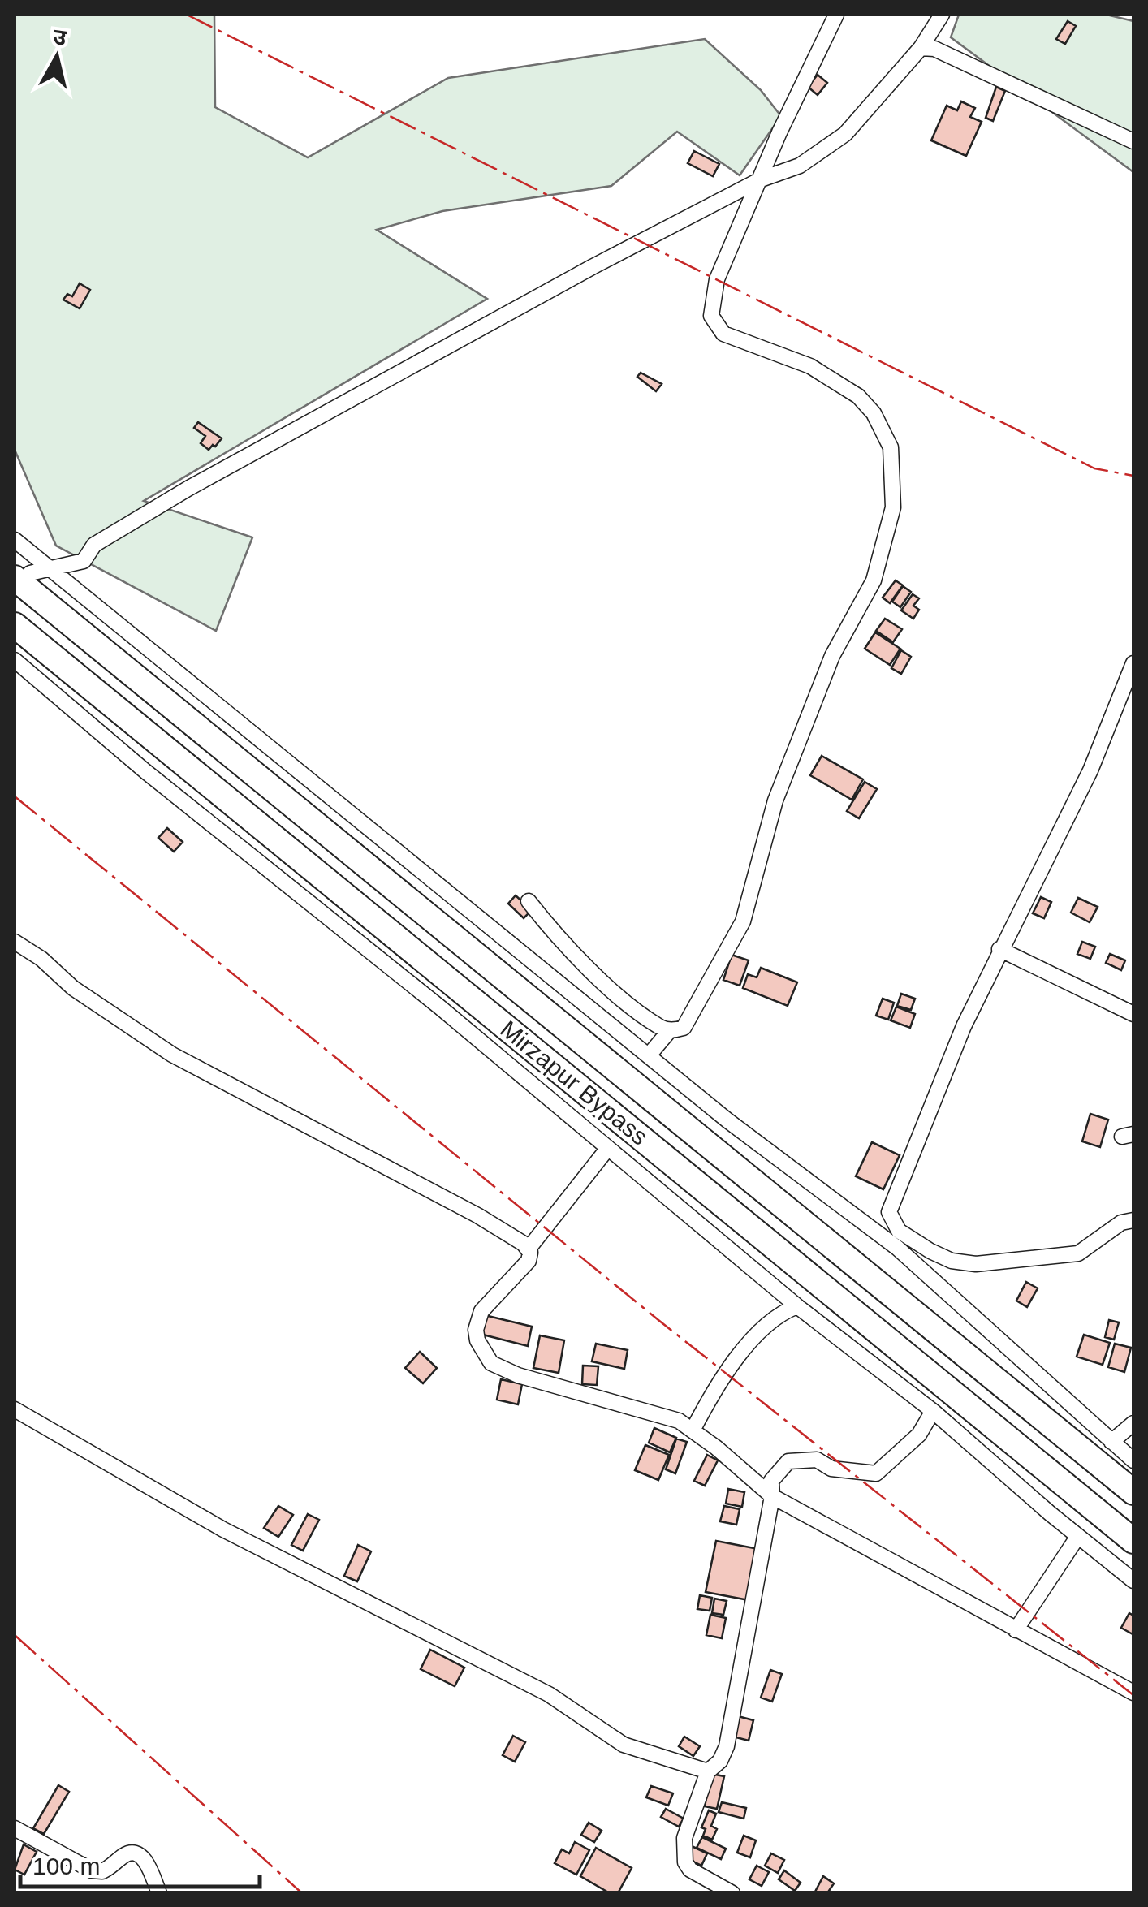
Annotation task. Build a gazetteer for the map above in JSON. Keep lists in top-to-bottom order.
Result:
{
  "streets": {
    "highway": ["Mirzapur Bypass"]
  },
  "scale_bar": "100 m",
  "north": "top"
}
